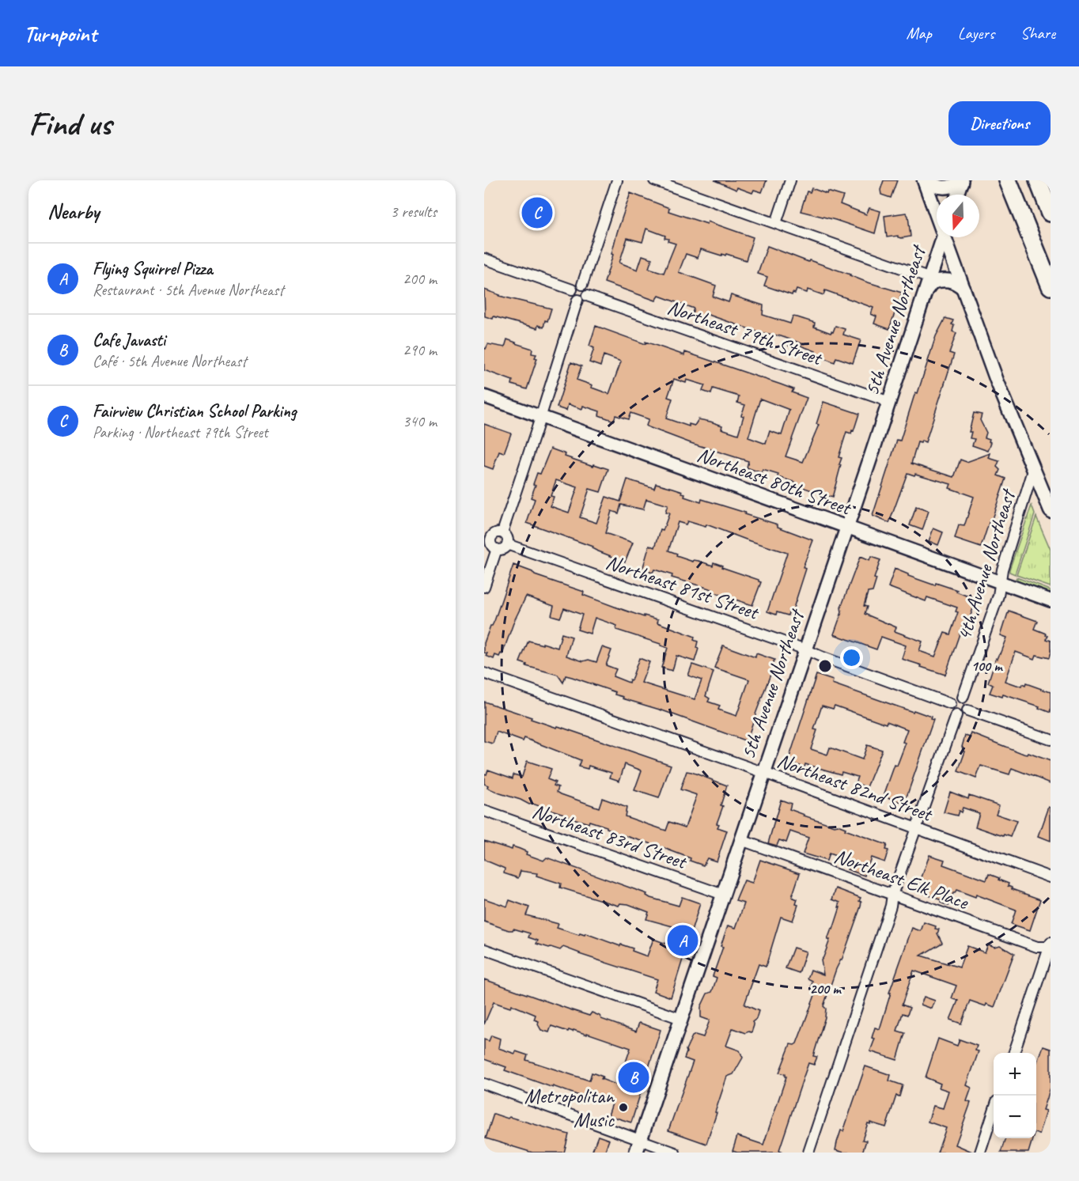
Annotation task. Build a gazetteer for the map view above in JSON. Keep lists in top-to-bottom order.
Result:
{
  "streets": {
    "main road": ["5th Avenue Northeast"],
    "street": [
      "Northeast 79th Street",
      "Northeast 80th Street",
      "4th Avenue Northeast",
      "Northeast 81st Street",
      "Northeast 82nd Street",
      "Northeast 83rd Street",
      "Northeast Elk Place"
    ]
  },
  "crossings": [
    ["5th Avenue Northeast", "Northeast 79th Street"],
    ["5th Avenue Northeast", "Northeast 80th Street"],
    ["5th Avenue Northeast", "Northeast 81st Street"],
    ["5th Avenue Northeast", "Northeast 82nd Street"],
    ["5th Avenue Northeast", "Northeast 83rd Street"],
    ["5th Avenue Northeast", "Northeast Elk Place"],
    ["Northeast 80th Street", "4th Avenue Northeast"],
    ["4th Avenue Northeast", "Northeast 81st Street"]
  ],
  "places": ["Metropolitan Music"],
  "north": "bottom",
  "page": {
    "header": "Turnpoint",
    "nav": ["Map", "Layers", "Share"],
    "buttons": "Directions",
    "title": "Find us",
    "heading": ["Nearby", "3 results"],
    "pins": ["C", "A", "B"],
    "list": [
      {
        "mark": "A",
        "name": "Flying Squirrel Pizza",
        "note": "Restaurant · 5th Avenue Northeast",
        "value": "200 m"
      },
      {
        "mark": "B",
        "name": "Cafe Javasti",
        "note": "Café · 5th Avenue Northeast",
        "value": "290 m"
      },
      {
        "mark": "C",
        "name": "Fairview Christian School Parking",
        "note": "Parking · Northeast 79th Street",
        "value": "340 m"
      }
    ],
    "map_buttons": ["+", "−"]
  },
  "rings": ["100 m", "200 m"]
}
